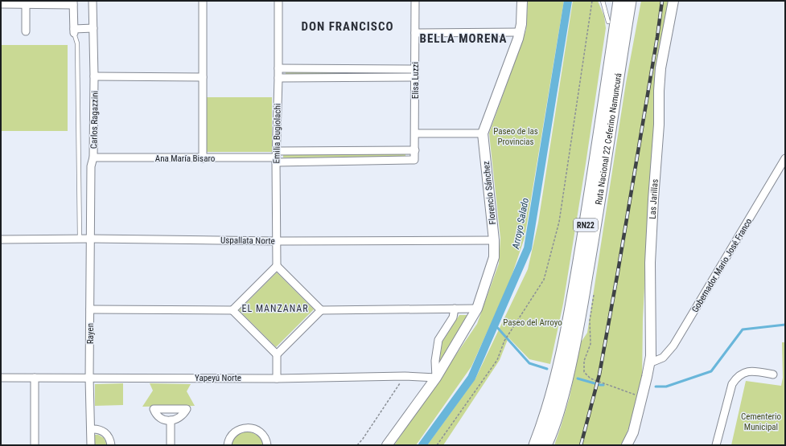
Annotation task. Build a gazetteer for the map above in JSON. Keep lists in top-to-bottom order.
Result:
{
  "streets": {
    "highway": ["Ruta Nacional 22 Ceferino Namuncurá", "RN22"],
    "street": [
      "Elisa Luzzi",
      "Carlos Ragazzini",
      "Emilia Bugiolachi",
      "Ana María Bisaro",
      "Florencio Sánchez",
      "Las Jarillas",
      "Uspallata Norte",
      "Gobernador Mario José Franco",
      "Rayen",
      "Yapeyú Norte"
    ]
  },
  "crossings": [
    ["Elisa Luzzi", "Ana María Bisaro"],
    ["Carlos Ragazzini", "Ana María Bisaro"],
    ["Carlos Ragazzini", "Uspallata Norte"],
    ["Carlos Ragazzini", "Rayen"],
    ["Emilia Bugiolachi", "Ana María Bisaro"],
    ["Emilia Bugiolachi", "Uspallata Norte"],
    ["Florencio Sánchez", "Uspallata Norte"],
    ["Florencio Sánchez", "Yapeyú Norte"],
    ["Las Jarillas", "Gobernador Mario José Franco"],
    ["Uspallata Norte", "Rayen"],
    ["Rayen", "Yapeyú Norte"]
  ],
  "districts": ["DON FRANCISCO", "BELLA MORENA", "EL MANZANAR"],
  "water": ["Arroyo Salado"],
  "parks": ["Paseo de las Provincias", "Paseo del Arroyo", "Cementerio Municipal"]
}
